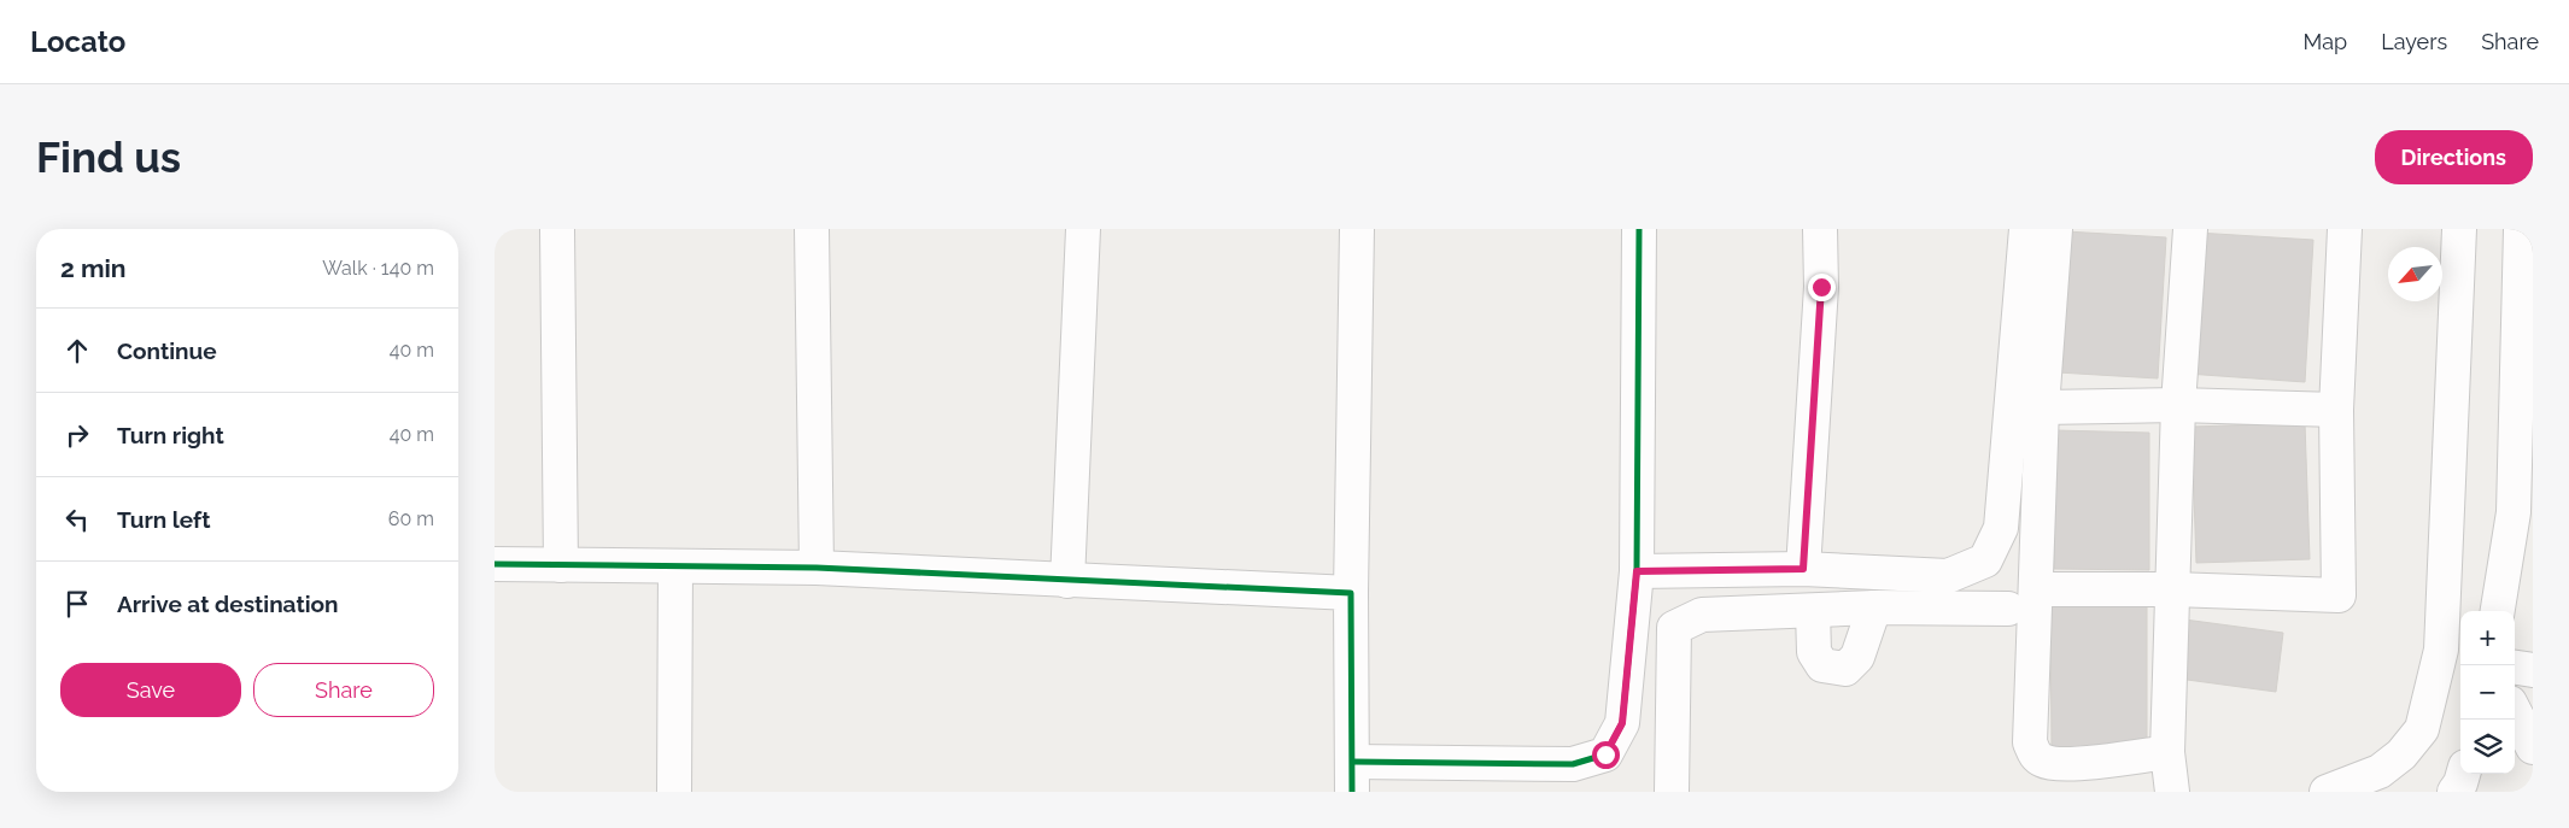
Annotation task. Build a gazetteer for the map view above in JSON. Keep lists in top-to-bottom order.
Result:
{
  "north": "bottom left",
  "page": {
    "header": "Locato",
    "nav": ["Map", "Layers", "Share"],
    "buttons": [
      "Directions",
      ["Save", "Share"]
    ],
    "title": "Find us",
    "heading": ["2 min", "Walk · 140 m"],
    "list": [
      ["Continue", "40 m"],
      ["Turn right", "40 m"],
      ["Turn left", "60 m"],
      "Arrive at destination"
    ],
    "map_buttons": ["+", "−"]
  }
}
